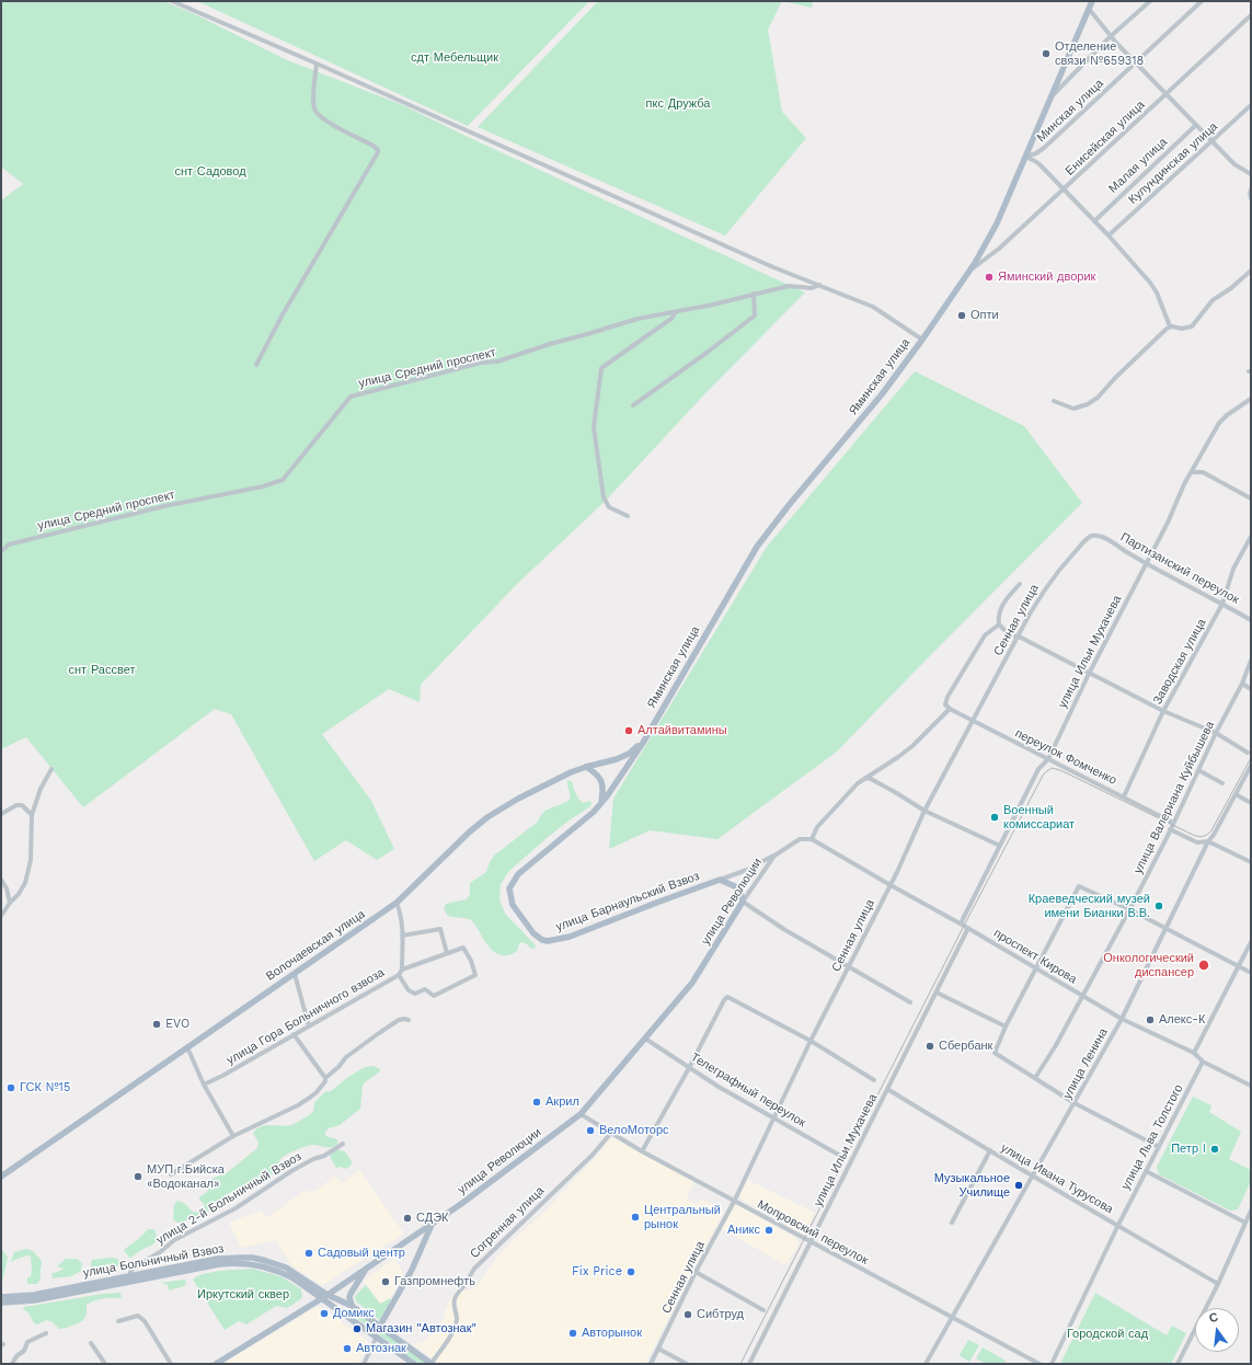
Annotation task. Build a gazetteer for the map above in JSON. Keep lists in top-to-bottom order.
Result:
{
  "streets": {
    "main road": [
      "Яминская улица",
      "улица Барнаульский Взвоз",
      "улица Революции",
      "Волочаевская улица",
      "улица Больничный Взвоз"
    ],
    "street": [
      "Минская улица",
      "Енисейская улица",
      "Кулундинская улица",
      "Малая улица",
      "улица Средний проспект",
      "Партизанский переулок",
      "Сенная улица",
      "улица Ильи Мухачева",
      "Заводская улица",
      "переулок Фомченко",
      "улица Валериана Куйбышева",
      "проспект Кирова",
      "улица Гора Больничного взвоза",
      "улица Ленина",
      "Телеграфный переулок",
      "улица Льва Толстого",
      "улица Ивана Турусова",
      "улица 2-й Больничный Взвоз",
      "Согренная улица",
      "Мопровский переулок"
    ]
  },
  "crossings": [
    ["Минская улица", "Яминская улица"],
    ["Енисейская улица", "Яминская улица"],
    ["Яминская улица", "улица Барнаульский Взвоз"],
    ["Яминская улица", "Волочаевская улица"],
    ["Партизанский переулок", "Сенная улица"],
    ["Партизанский переулок", "улица Ильи Мухачева"],
    ["Партизанский переулок", "Заводская улица"],
    ["Сенная улица", "переулок Фомченко"],
    ["Сенная улица", "проспект Кирова"],
    ["Сенная улица", "Телеграфный переулок"],
    ["Сенная улица", "Мопровский переулок"],
    ["улица Ильи Мухачева", "переулок Фомченко"],
    ["улица Ильи Мухачева", "проспект Кирова"],
    ["улица Ильи Мухачева", "улица Ивана Турусова"],
    ["улица Ильи Мухачева", "Мопровский переулок"],
    ["Заводская улица", "переулок Фомченко"],
    ["переулок Фомченко", "улица Валериана Куйбышева"],
    ["улица Валериана Куйбышева", "проспект Кирова"],
    ["улица Барнаульский Взвоз", "улица Революции"],
    ["улица Барнаульский Взвоз", "Волочаевская улица"],
    ["улица Революции", "проспект Кирова"],
    ["улица Революции", "Телеграфный переулок"],
    ["улица Революции", "Мопровский переулок"],
    ["улица Революции", "улица Больничный Взвоз"],
    ["Волочаевская улица", "улица Гора Больничного взвоза"],
    ["проспект Кирова", "улица Ленина"],
    ["проспект Кирова", "улица Льва Толстого"],
    ["улица Ленина", "улица Ивана Турусова"],
    ["улица Ленина", "Мопровский переулок"],
    ["улица Льва Толстого", "улица Ивана Турусова"],
    ["улица 2-й Больничный Взвоз", "улица Больничный Взвоз"],
    ["Согренная улица", "Мопровский переулок"]
  ],
  "parks": [
    "сдт Мебельщик",
    "пкс Дружба",
    "снт Садовод",
    "снт Рассвет",
    "Иркутский сквер",
    "Городской сад"
  ],
  "places": [
    "Отделение связи №659318",
    "Яминский дворик",
    "Опти",
    "Алтайвитамины",
    "Военный комиссариат",
    "Краеведческий музей имени Бианки В.В.",
    "Онкологический диспансер",
    "Алекс-К",
    "EVO",
    "Сбербанк",
    "ГСК №15",
    "Акрил",
    "ВелоМоторс",
    "Петр I",
    "МУП г.Бийска «Водоканал»",
    "Музыкальное Училище",
    "Центральный рынок",
    "СДЭК",
    "Аникс",
    "Садовый центр",
    "Fix Price",
    "Газпромнефть",
    "Домикс",
    "Сибтруд",
    "Магазин \"Автознак\"",
    "Авторынок",
    "Автознак"
  ],
  "north": "top"
}
